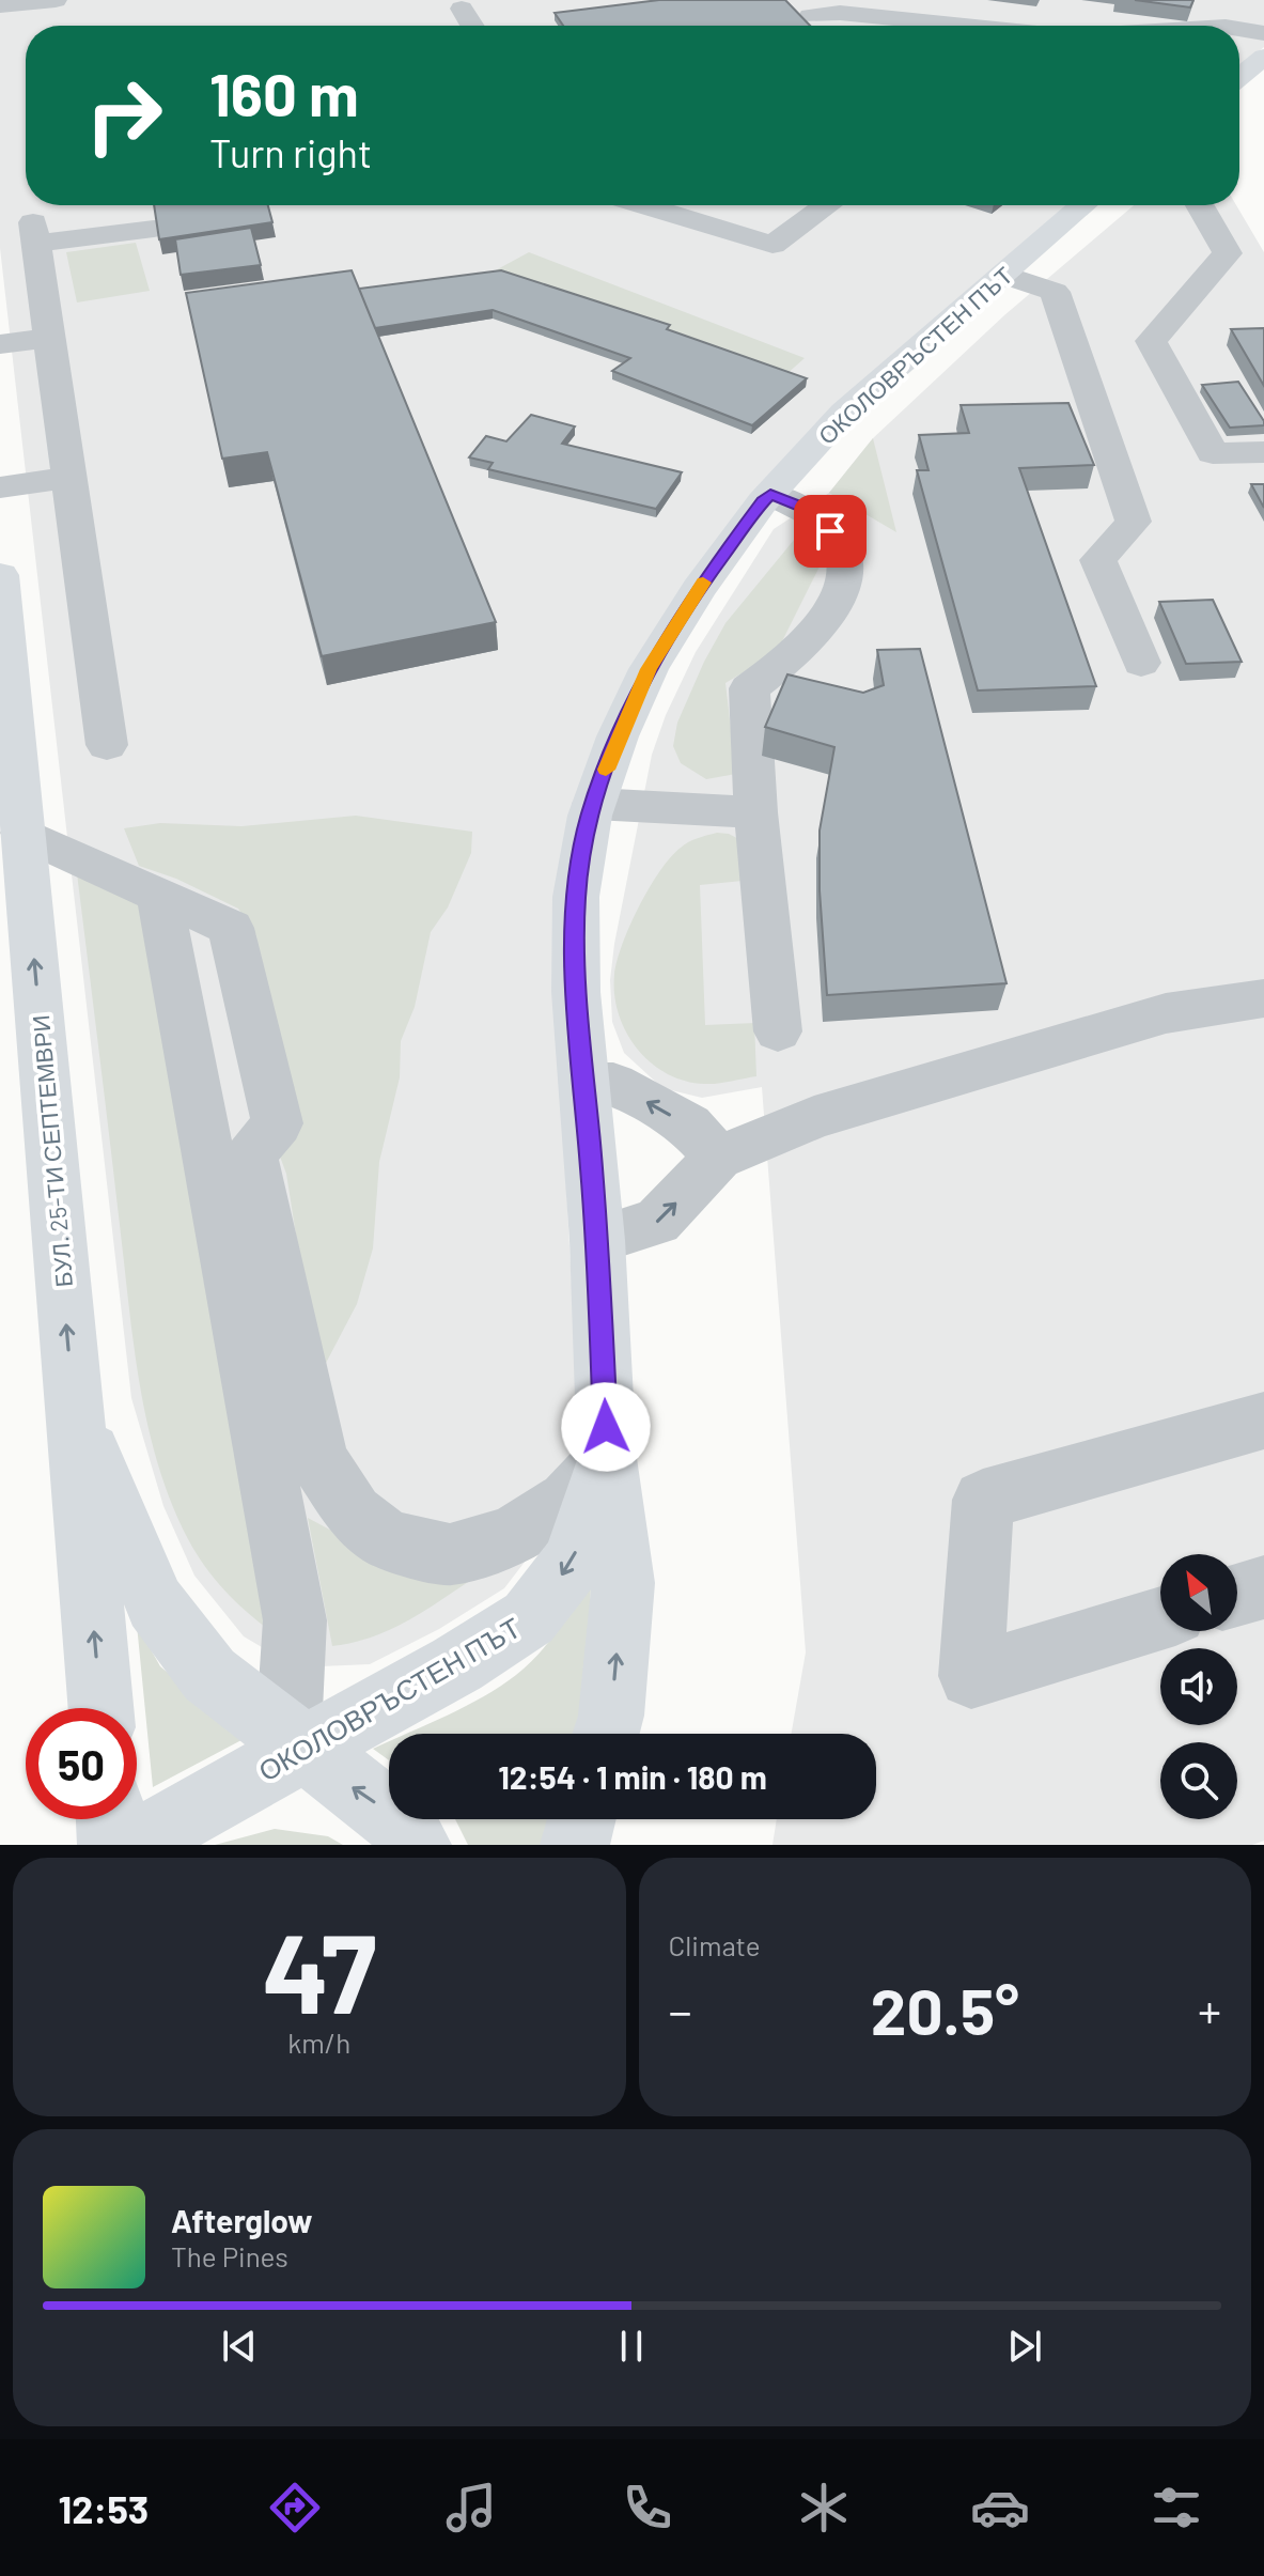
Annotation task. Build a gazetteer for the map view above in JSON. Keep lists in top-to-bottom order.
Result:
{
  "streets": {
    "main road": ["ОКОЛОВРЪСТЕН ПЪТ", "БУЛ. 25-ТИ СЕПТЕМВРИ"]
  },
  "one_way": ["БУЛ. 25-ТИ СЕПТЕМВРИ"],
  "north": "top left",
  "page": {
    "turn": ["160 m", "Turn right"],
    "limit": "50",
    "trip": "12:54 · 1 min · 180 m",
    "tile": [
      ["47", "km/h"],
      "Climate"
    ],
    "heat": ["−", "20.5°", "+"],
    "song": ["Afterglow", "The Pines"],
    "tabs": "12:53"
  }
}
